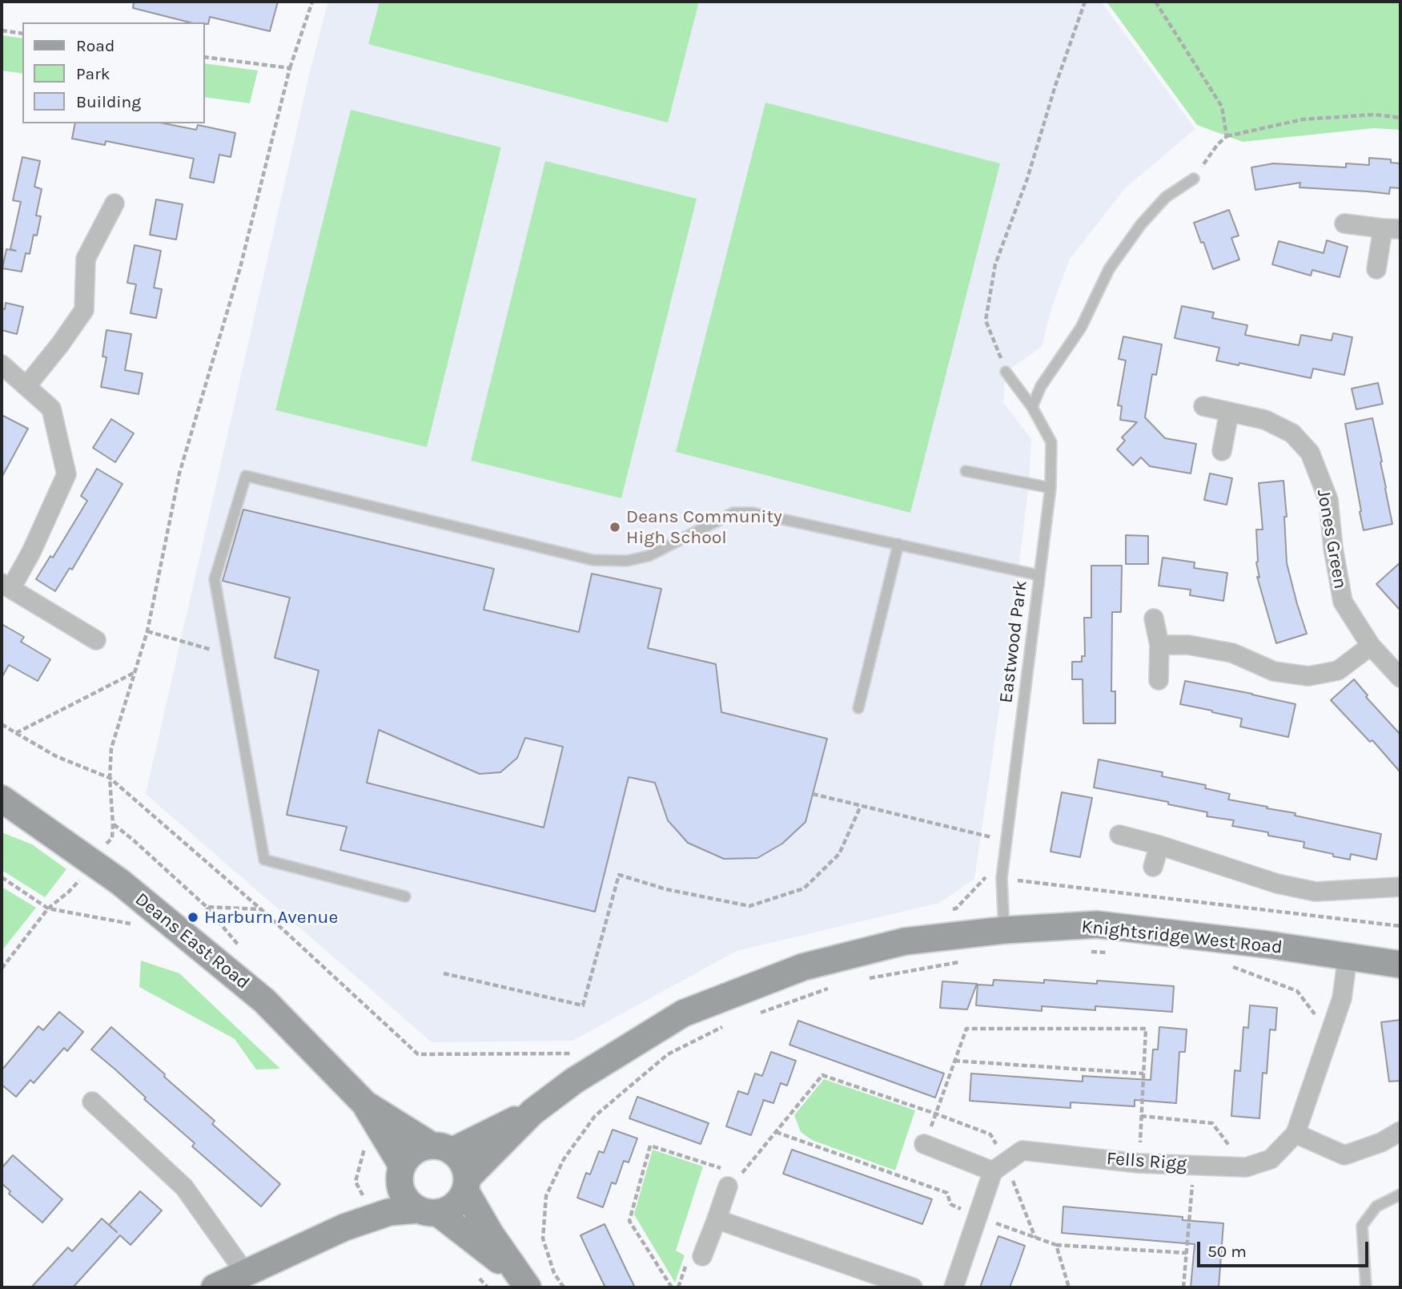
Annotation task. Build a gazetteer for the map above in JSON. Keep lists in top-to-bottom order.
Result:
{
  "streets": {
    "street": [
      "Jones Green",
      "Knightsridge West Road",
      "Deans East Road",
      "Fells Rigg"
    ],
    "lane": ["Eastwood Park"]
  },
  "crossings": [
    ["Eastwood Park", "Knightsridge West Road"],
    ["Knightsridge West Road", "Deans East Road"],
    ["Knightsridge West Road", "Fells Rigg"]
  ],
  "places": ["Deans Community High School", "Harburn Avenue"],
  "legend": ["Road", "Park", "Building"],
  "scale_bar": "50 m"
}
